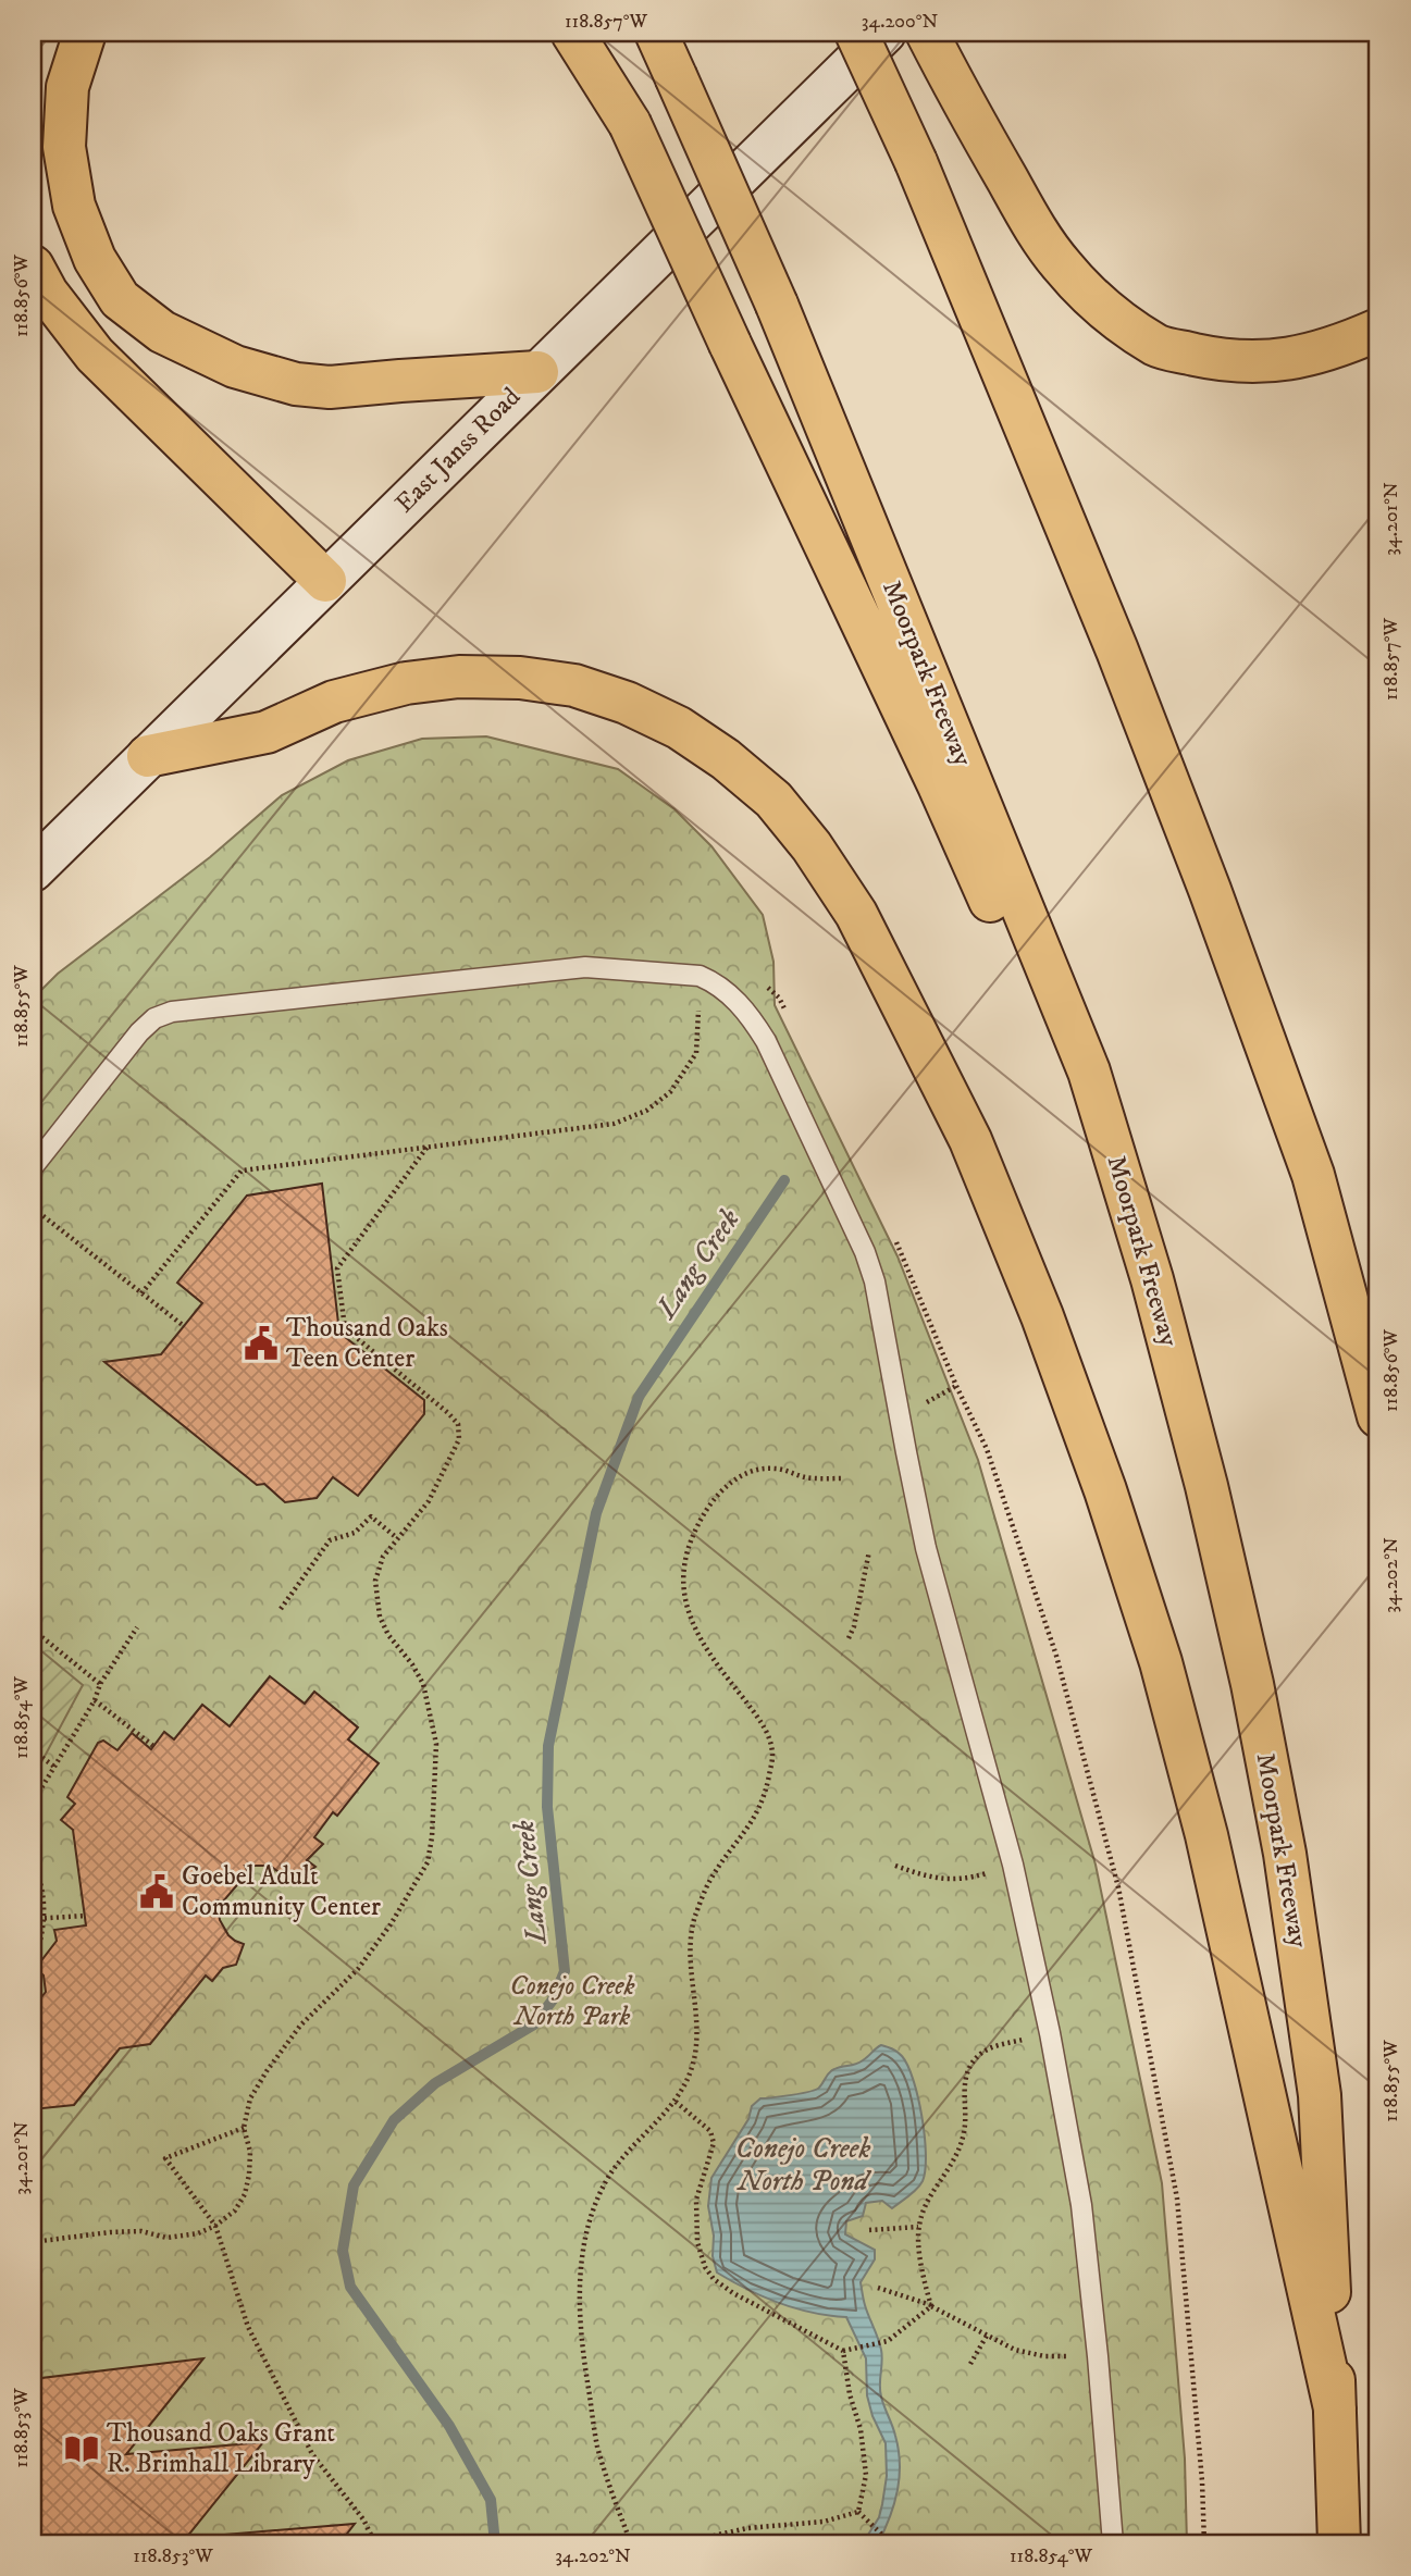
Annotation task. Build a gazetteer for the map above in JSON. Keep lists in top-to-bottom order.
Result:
{
  "streets": {
    "highway": ["Moorpark Freeway"],
    "main road": ["East Janss Road"]
  },
  "water": ["Lang Creek", "Conejo Creek North Pond"],
  "parks": ["Conejo Creek North Park"],
  "places": {
    "public building": ["Thousand Oaks Teen Center", "Goebel Adult Community Center"],
    "library": ["Thousand Oaks Grant R. Brimhall Library"]
  },
  "coordinates": [
    "118.857°W",
    "34.200°N",
    "118.856°W",
    "34.201°N",
    "118.855°W",
    "34.202°N",
    "118.854°W",
    "118.853°W"
  ]
}
